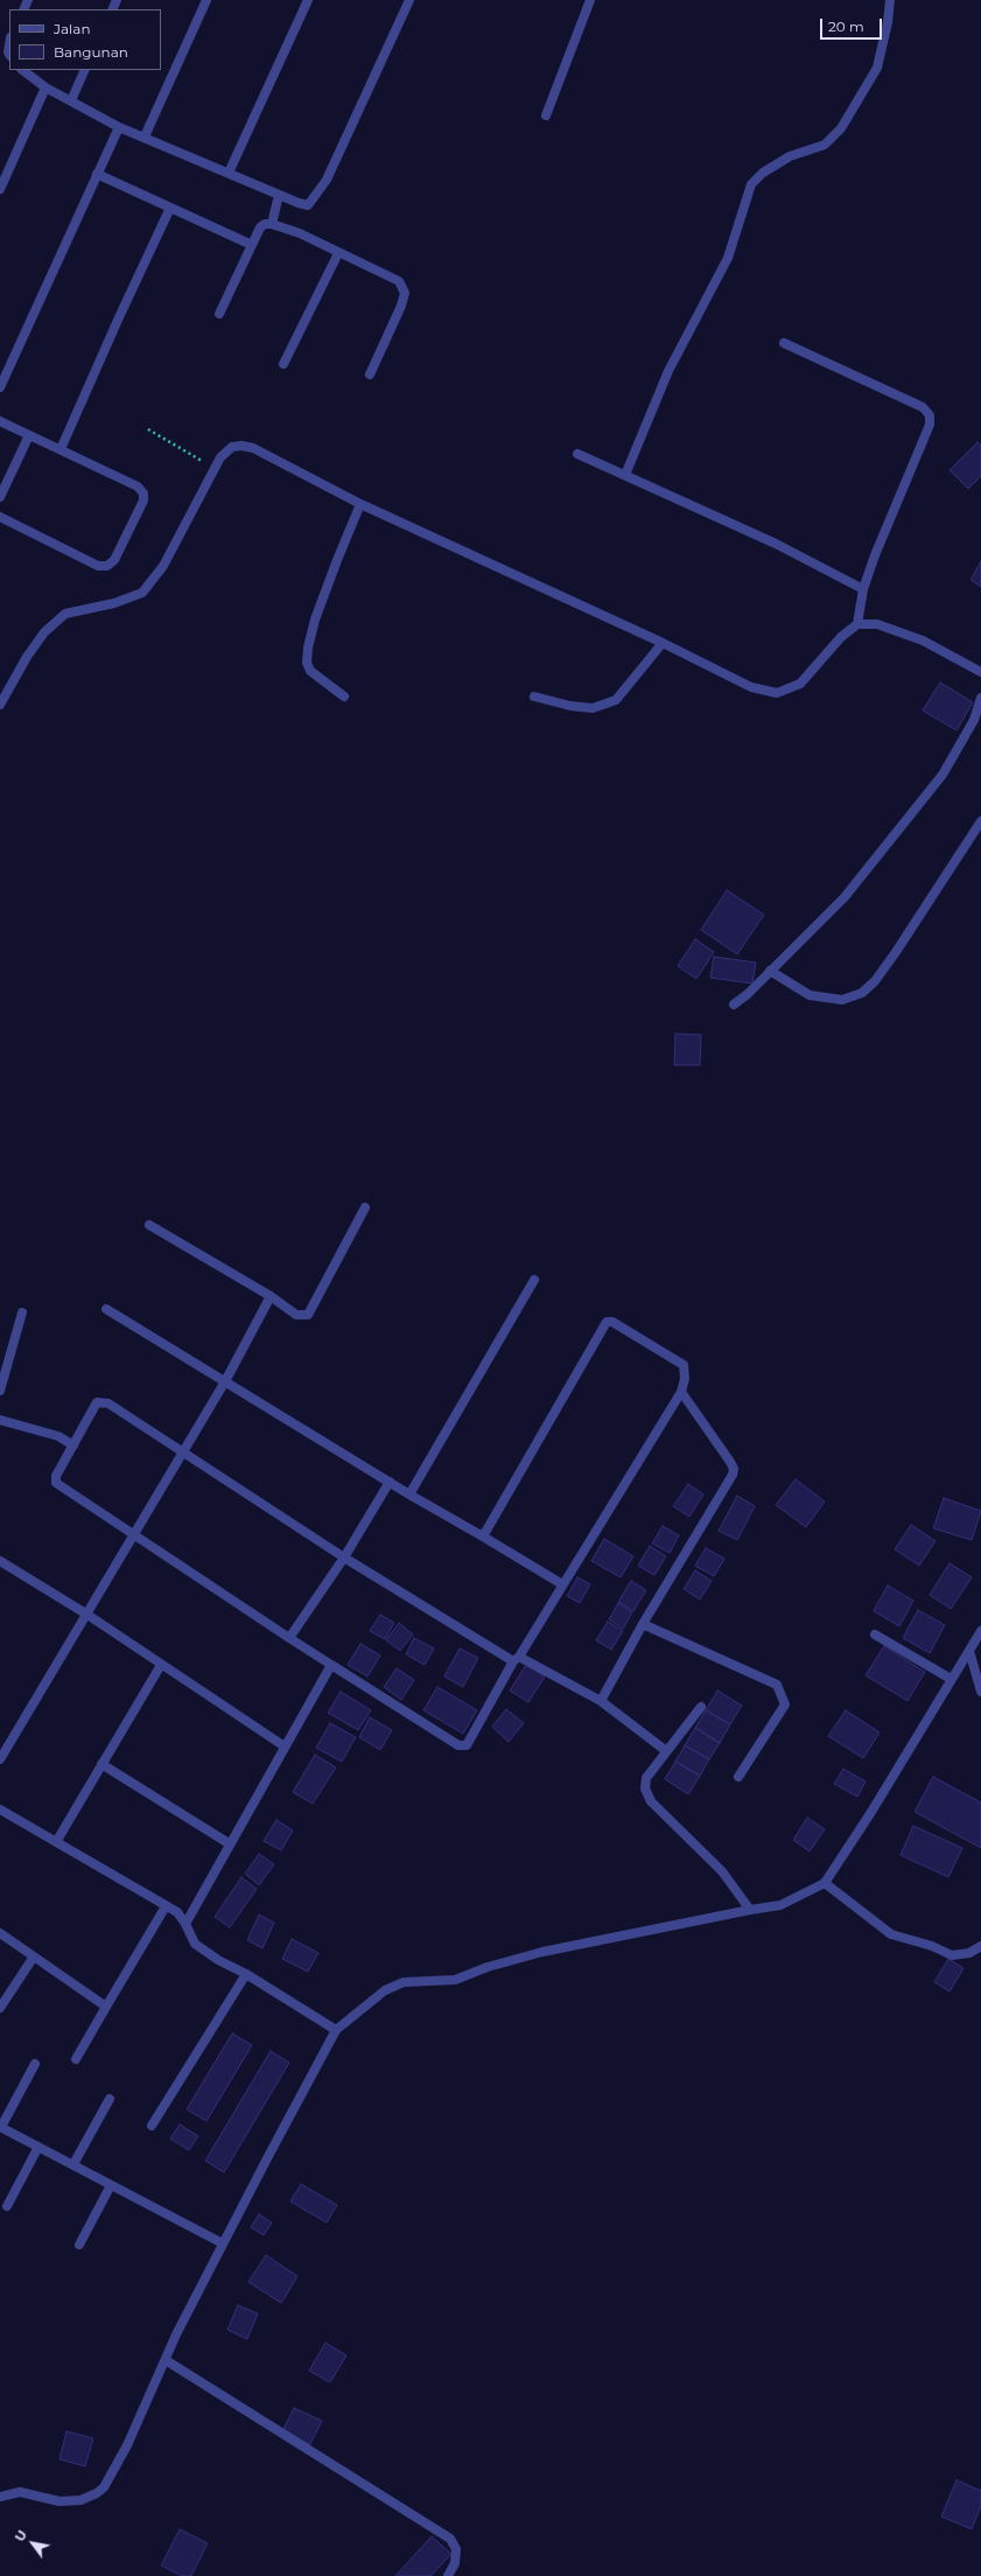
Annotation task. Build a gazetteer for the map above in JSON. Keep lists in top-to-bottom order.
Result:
{
  "legend": ["Jalan", "Bangunan"],
  "scale_bar": "20 m",
  "north": "top left"
}
